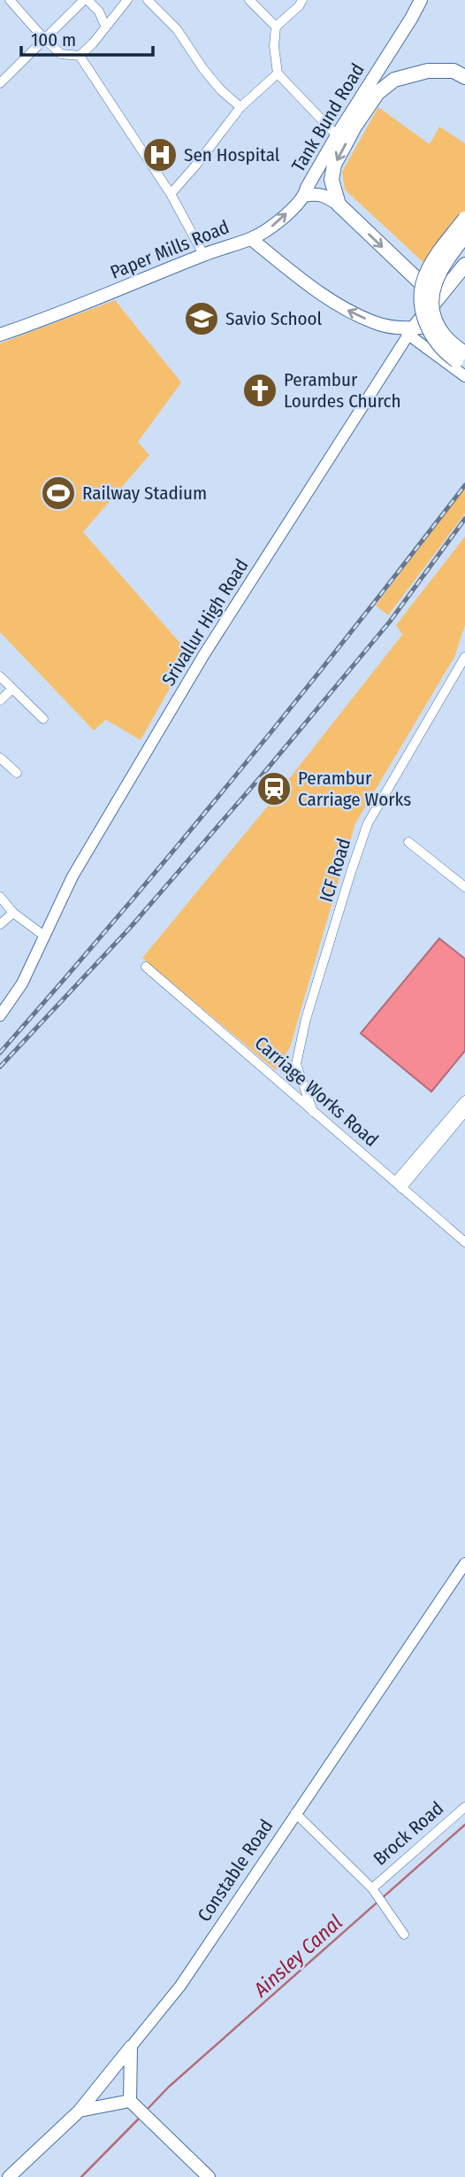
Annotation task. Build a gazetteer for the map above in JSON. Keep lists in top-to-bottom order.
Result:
{
  "streets": {
    "main road": ["Tank Bund Road", "Paper Mills Road", "Constable Road"],
    "street": [
      "Srivallur High Road",
      "ICF Road",
      "Carriage Works Road",
      "Brock Road"
    ]
  },
  "crossings": [
    ["Tank Bund Road", "Paper Mills Road"],
    ["Paper Mills Road", "Srivallur High Road"],
    ["ICF Road", "Carriage Works Road"],
    ["Brock Road", "Constable Road"]
  ],
  "water": ["Ainsley Canal"],
  "places": {
    "hospital": ["Sen Hospital"],
    "school or university": ["Savio School"],
    "church": ["Perambur Lourdes Church"],
    "sports": ["Railway Stadium"],
    "station": ["Perambur Carriage Works"]
  },
  "scale_bar": "100 m"
}
